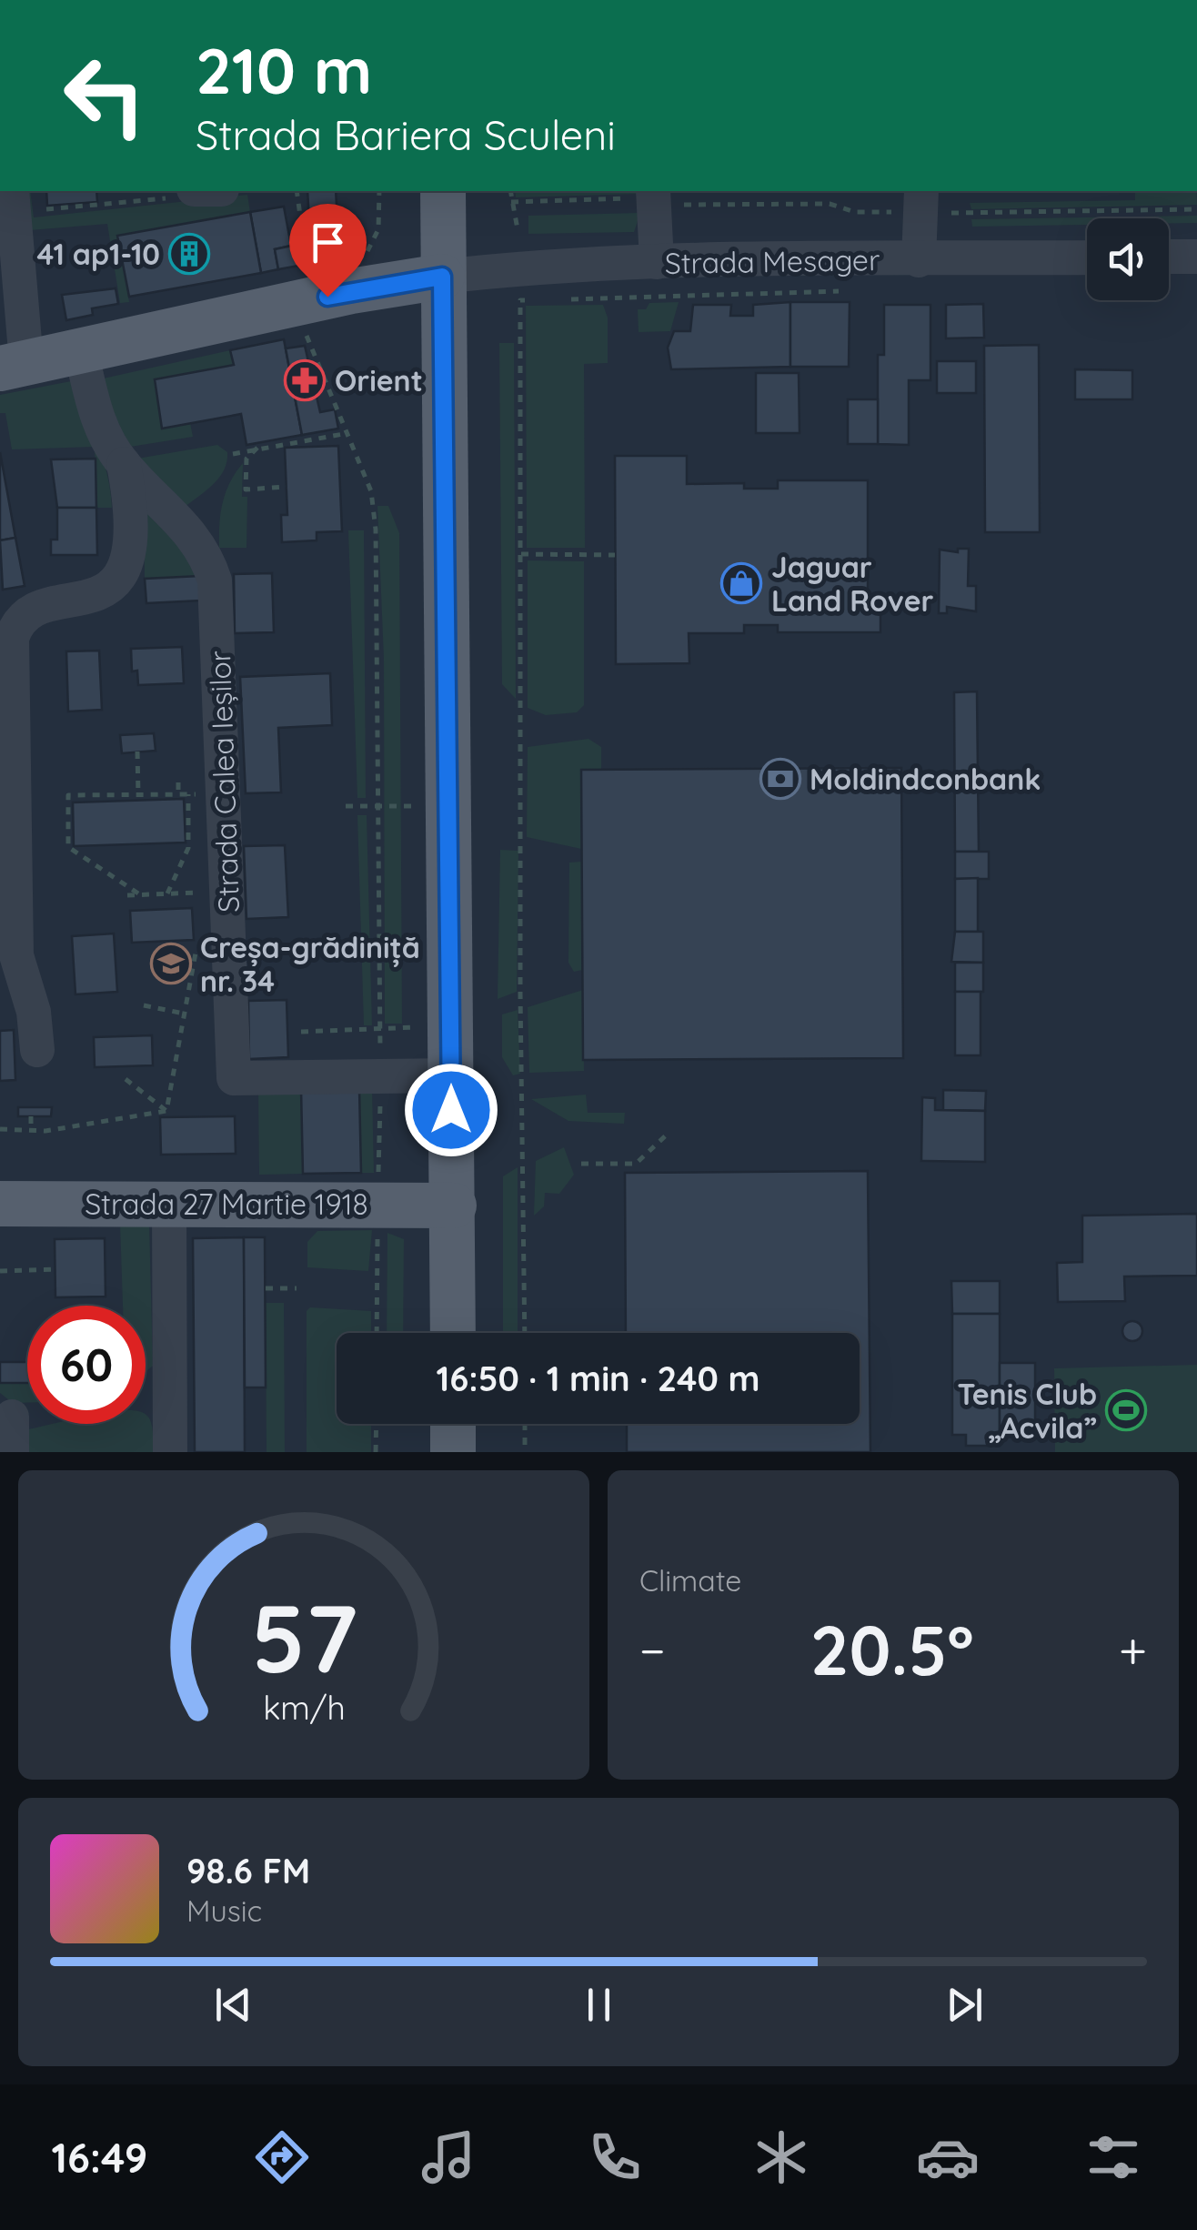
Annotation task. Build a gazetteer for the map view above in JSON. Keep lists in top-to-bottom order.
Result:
{
  "streets": {
    "main road": ["Strada 27 Martie 1918"],
    "street": ["Strada Mesager", "Strada Calea Ieșilor"]
  },
  "places": {
    "building": ["41 ap1-10"],
    "pharmacy": ["Orient"],
    "shop": ["Jaguar Land Rover"],
    "bank": ["Moldindconbank"],
    "school or university": ["Creșa-grădiniță nr. 34"],
    "sports": ["Tenis Club „Acvila”"]
  },
  "page": {
    "turn": ["210 m", "Strada Bariera Sculeni"],
    "limit": "60",
    "trip": "16:50 · 1 min · 240 m",
    "tile": "Climate",
    "heat": ["−", "20.5°", "+"],
    "song": ["98.6 FM", "Music"],
    "tabs": "16:49",
    "gauge": ["57", "km/h"]
  }
}
